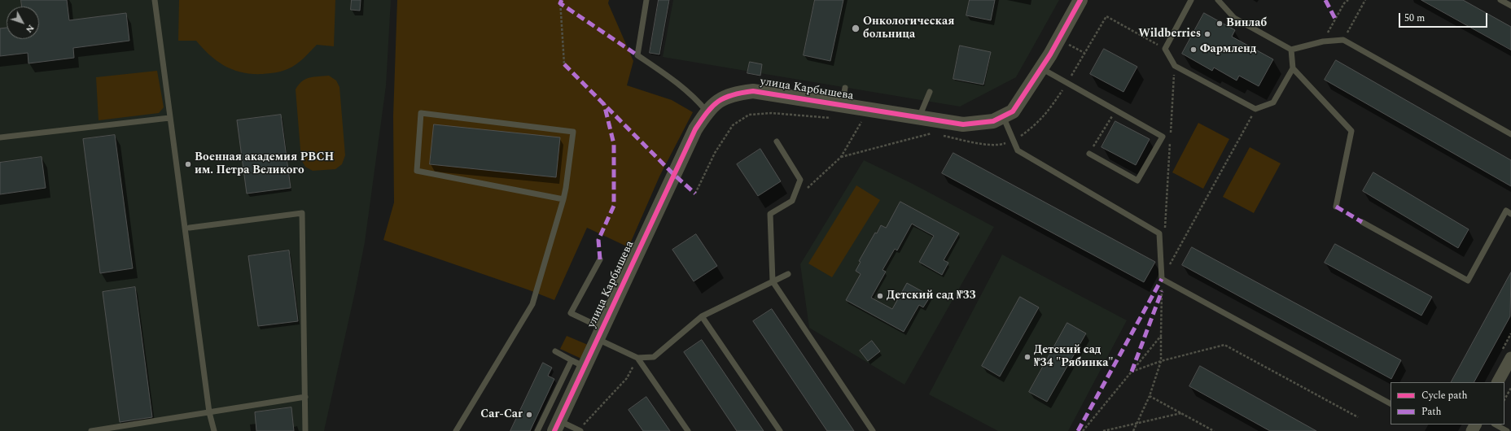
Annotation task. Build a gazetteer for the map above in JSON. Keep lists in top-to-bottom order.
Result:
{
  "streets": {
    "street": ["улица Карбышева"]
  },
  "places": [
    "Винлаб",
    "Онкологическая больница",
    "Wildberries",
    "Фармленд",
    "Военная академия РВСН им. Петра Великого",
    "Детский сад №33",
    "Детский сад №34 \"Рябинка\"",
    "Car-Car"
  ],
  "legend": ["Cycle path", "Path"],
  "scale_bar": "50 m",
  "north": "bottom right"
}
